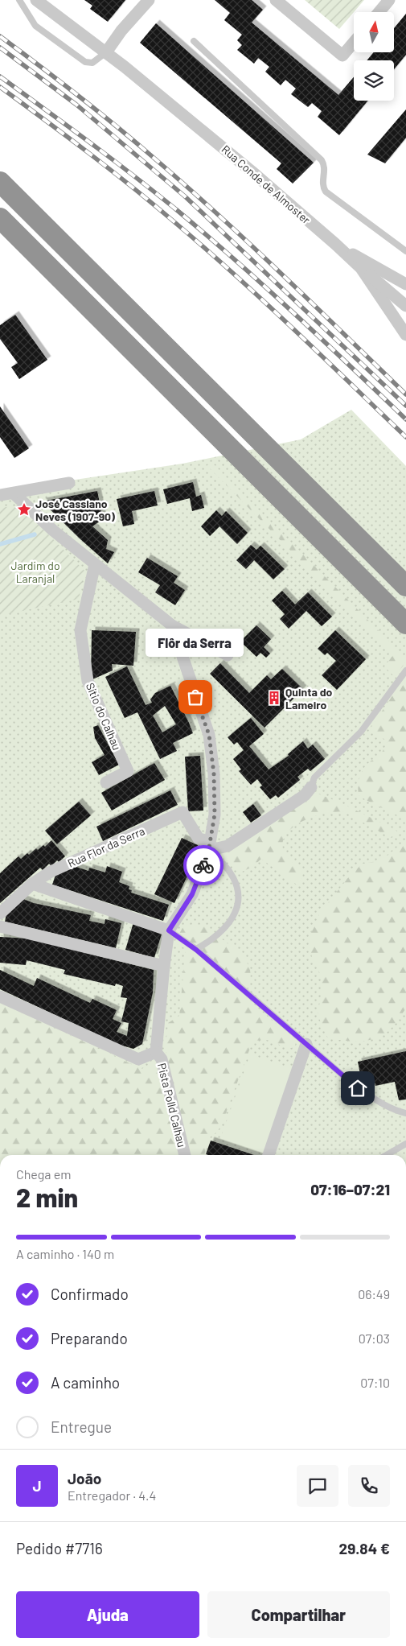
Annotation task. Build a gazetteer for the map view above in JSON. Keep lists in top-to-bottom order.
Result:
{
  "streets": {
    "street": [
      "Rua Conde de Almoster",
      "Sítio do Calhau",
      "Rua Flor da Serra",
      "Pista Polld Calhau"
    ]
  },
  "parks": ["Jardim do Laranjal"],
  "places": {
    "place": ["José Cassiano Neves (1907-90)"],
    "other": ["Flôr da Serra"],
    "building": ["Quinta do Lameiro"]
  },
  "north": "top",
  "page": {
    "bubble": "Flôr da Serra",
    "heading": ["2 min", "Chega em", "07:16–07:21"],
    "panel": [
      "João",
      "Entregador · 4.4",
      "Pedido #7716",
      "29.84 €"
    ],
    "bar": "A caminho · 140 m",
    "list": [
      ["Confirmado", "06:49"],
      ["Preparando", "07:03"],
      ["A caminho", "07:10"],
      "Entregue"
    ],
    "round": "J",
    "buttons": ["Ajuda", "Compartilhar"]
  }
}
